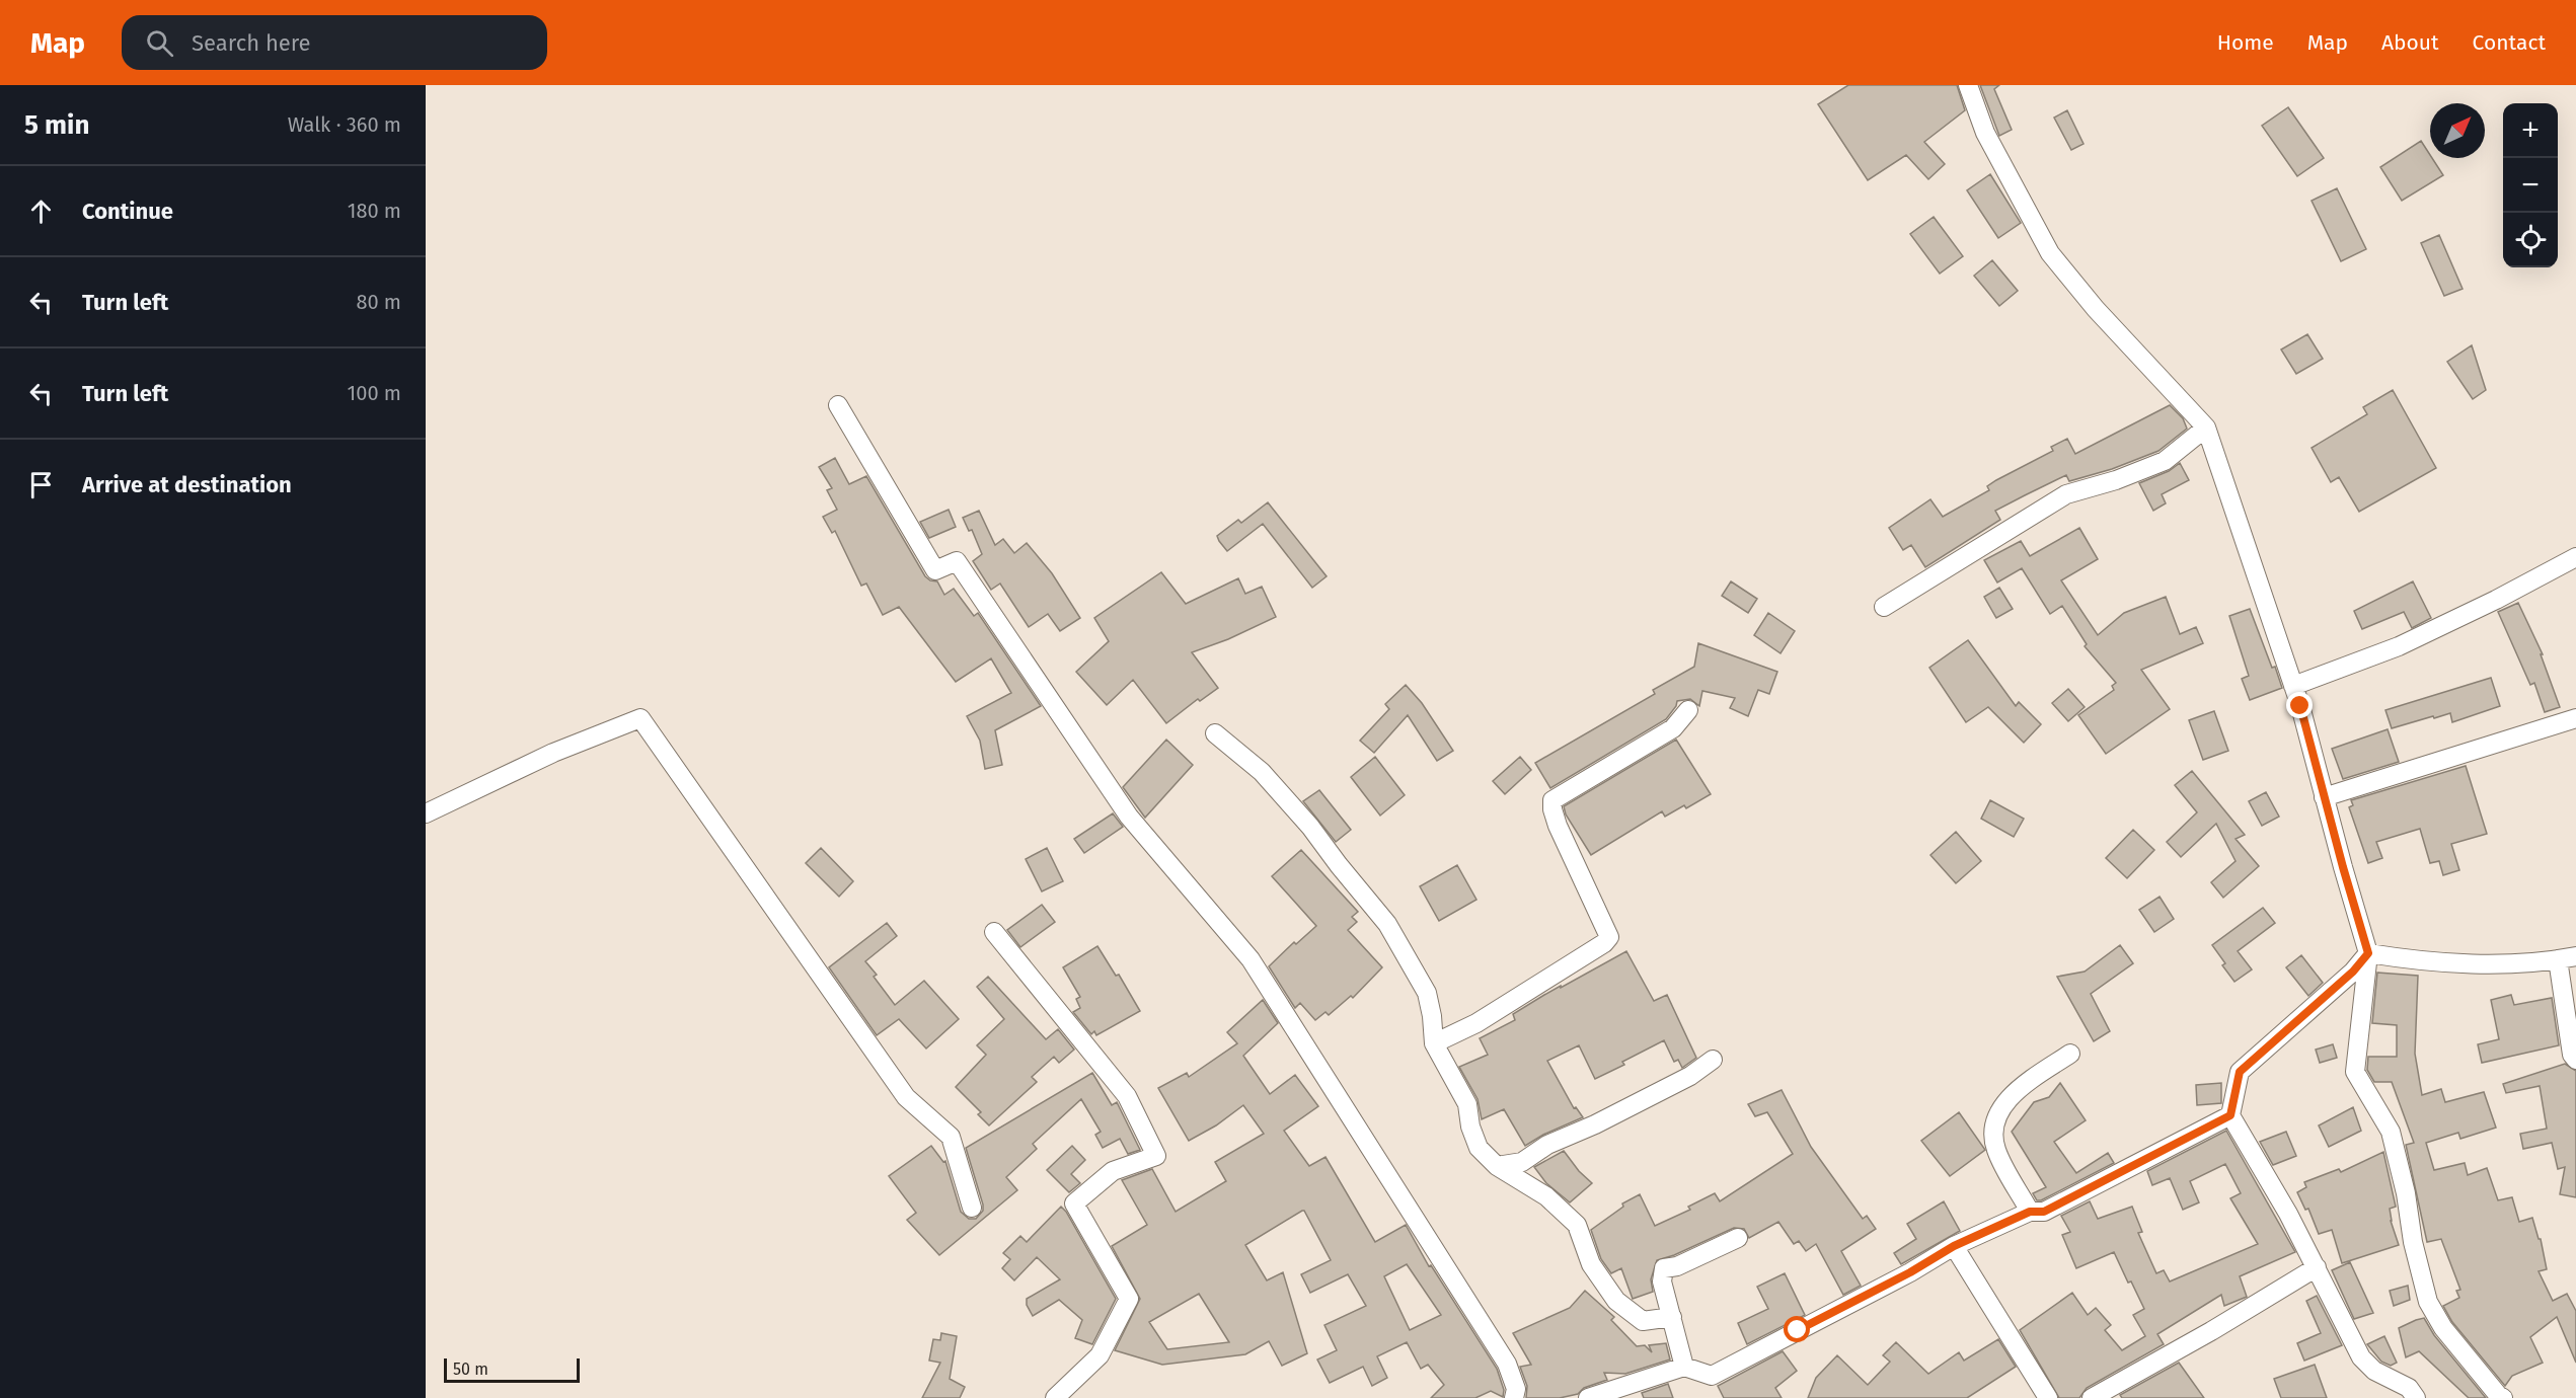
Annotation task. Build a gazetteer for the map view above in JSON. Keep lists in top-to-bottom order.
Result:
{
  "scale_bar": "50 m",
  "north": "top right",
  "page": {
    "header": "Map",
    "search": "Search here",
    "nav": [
      "Home",
      "Map",
      "About",
      "Contact"
    ],
    "heading": ["5 min", "Walk · 360 m"],
    "map_buttons": ["+", "−"],
    "list": [
      ["Continue", "180 m"],
      ["Turn left", "80 m"],
      ["Turn left", "100 m"],
      "Arrive at destination"
    ],
    "scale": "50 m"
  }
}
